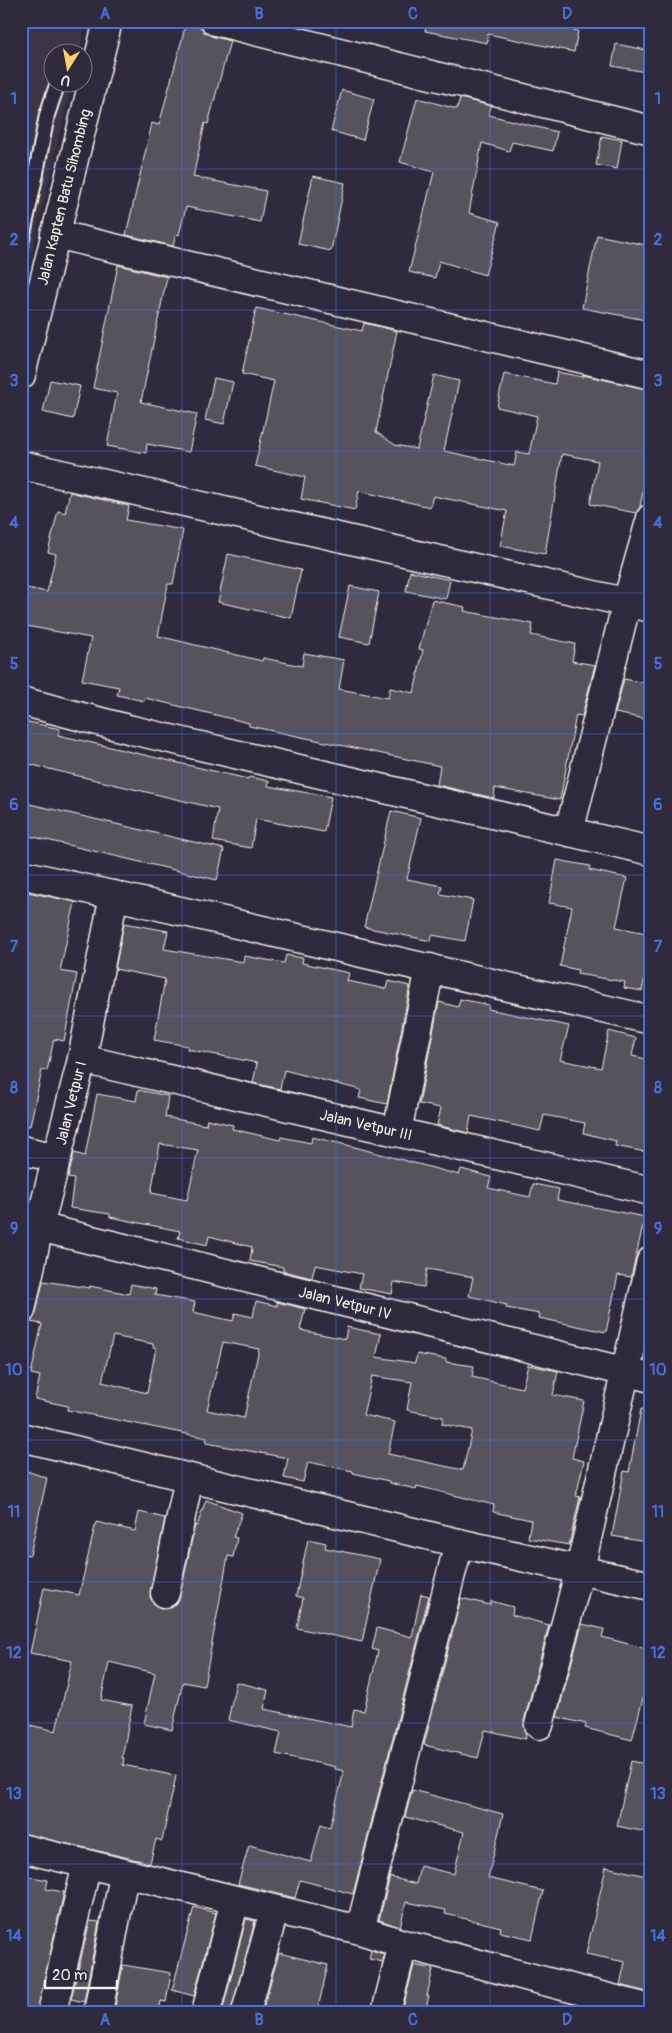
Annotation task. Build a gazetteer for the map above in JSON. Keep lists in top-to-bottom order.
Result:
{
  "streets": {
    "street": [
      "Jalan Kapten Batu Sihombing",
      "Jalan Vetpur I",
      "Jalan Vetpur III",
      "Jalan Vetpur IV"
    ]
  },
  "crossings": [
    ["Jalan Vetpur I", "Jalan Vetpur III"],
    ["Jalan Vetpur I", "Jalan Vetpur IV"]
  ],
  "scale_bar": "20 m",
  "north": "bottom",
  "grid": {
    "columns": [
      "A",
      "B",
      "C",
      "D"
    ],
    "rows": [
      "1",
      "2",
      "3",
      "4",
      "5",
      "6",
      "7",
      "8",
      "9",
      "10",
      "11",
      "12",
      "13",
      "14"
    ]
  }
}
